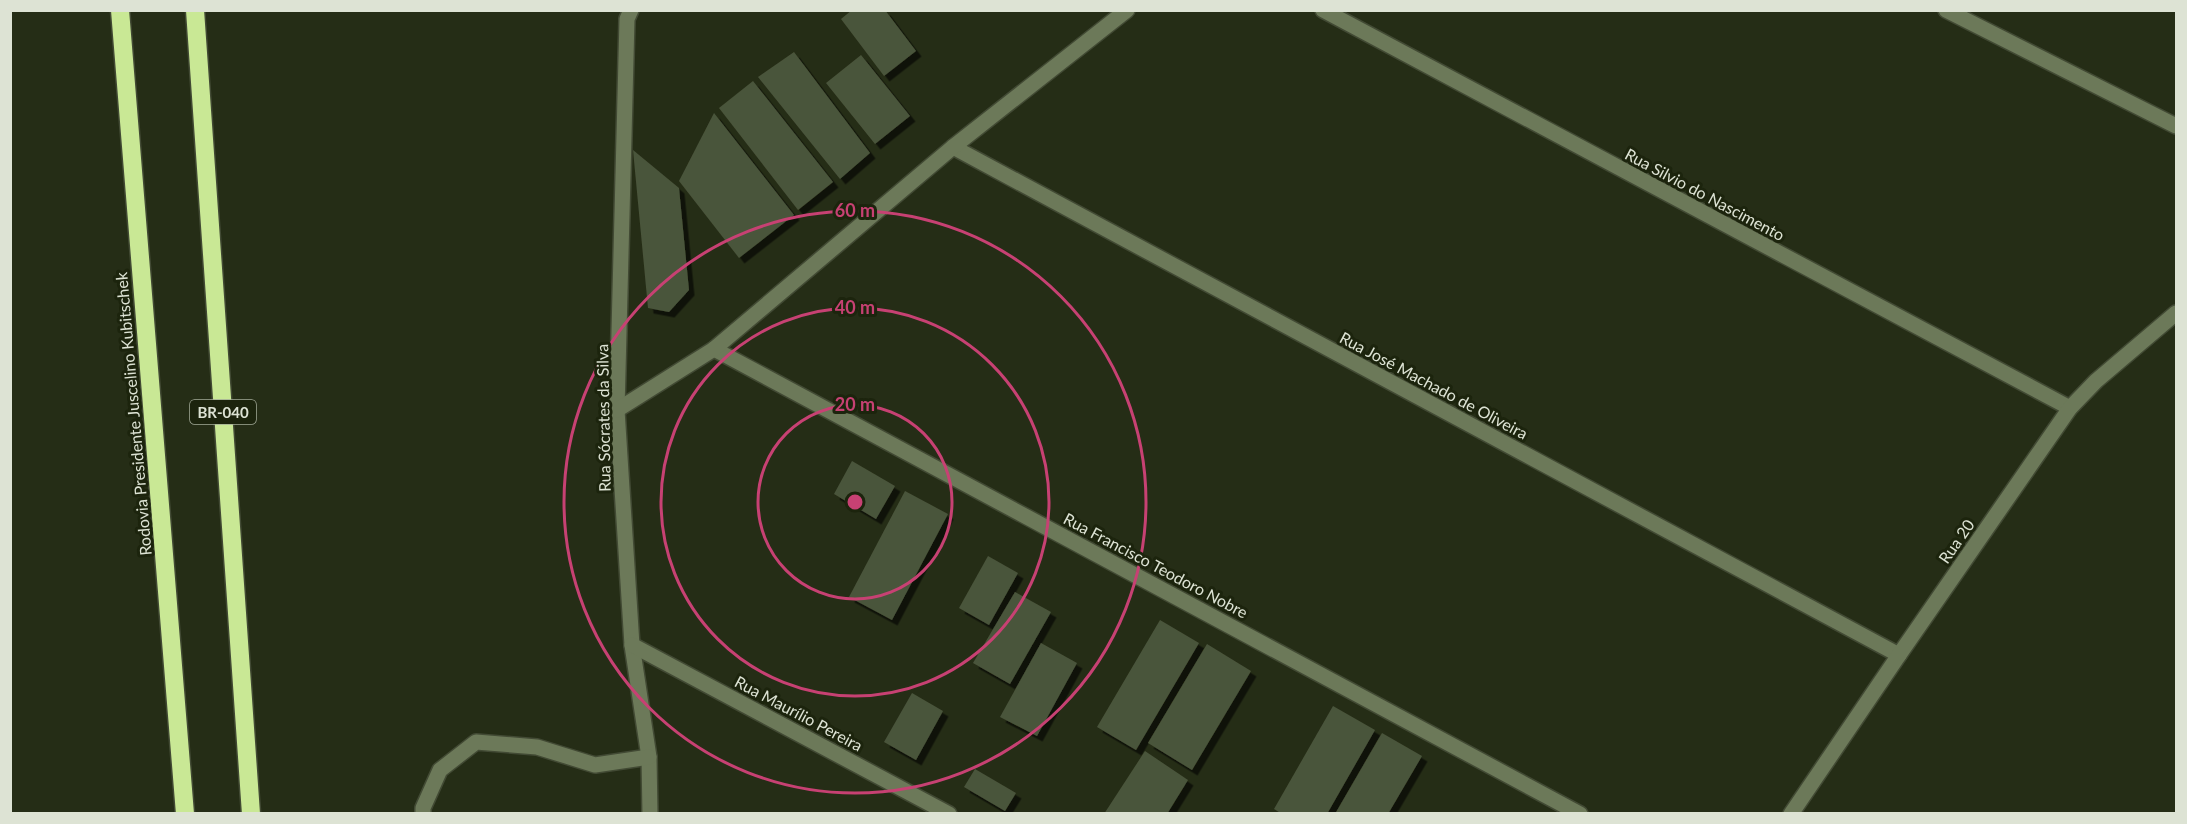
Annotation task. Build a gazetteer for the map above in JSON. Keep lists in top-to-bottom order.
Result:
{
  "streets": {
    "highway": ["BR-040", "Rodovia Presidente Juscelino Kubitschek"],
    "street": [
      "Rua Silvio do Nascimento",
      "Rua José Machado de Oliveira",
      "Rua Sócrates da Silva",
      "Rua 20",
      "Rua Francisco Teodoro Nobre",
      "Rua Maurílio Pereira"
    ]
  },
  "crossings": [
    ["Rua Silvio do Nascimento", "Rua 20"],
    ["Rua José Machado de Oliveira", "Rua 20"],
    ["Rua Sócrates da Silva", "Rua Maurílio Pereira"]
  ],
  "rings": ["60 m", "40 m", "20 m"]
}
